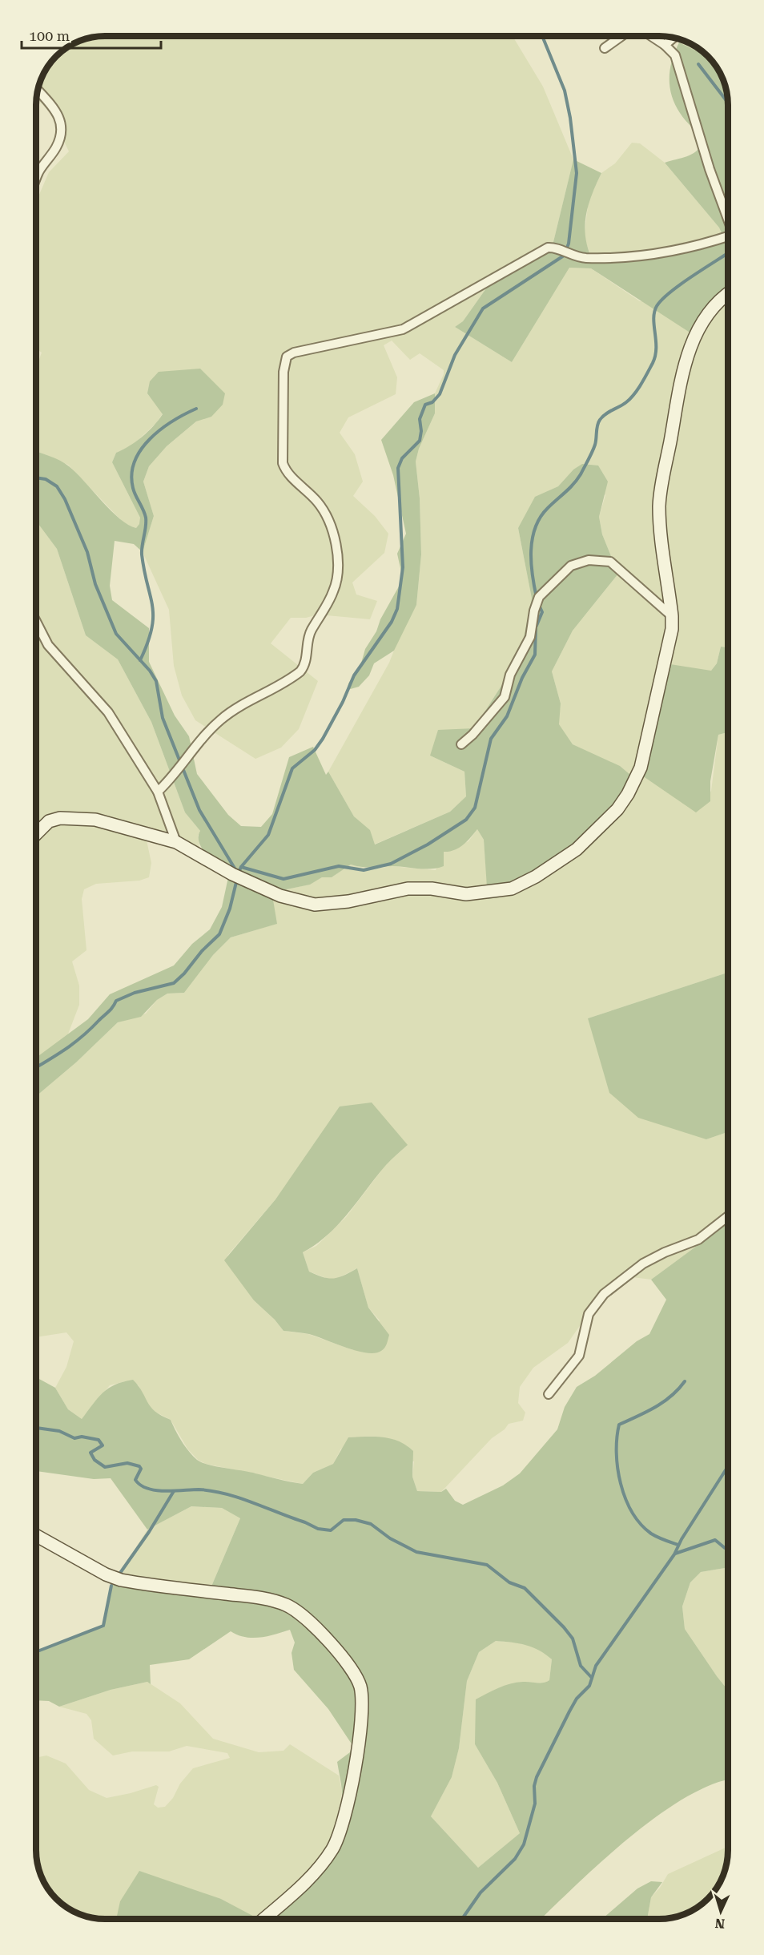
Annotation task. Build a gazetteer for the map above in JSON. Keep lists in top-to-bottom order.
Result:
{
  "scale_bar": "100 m",
  "north": "bottom"
}
